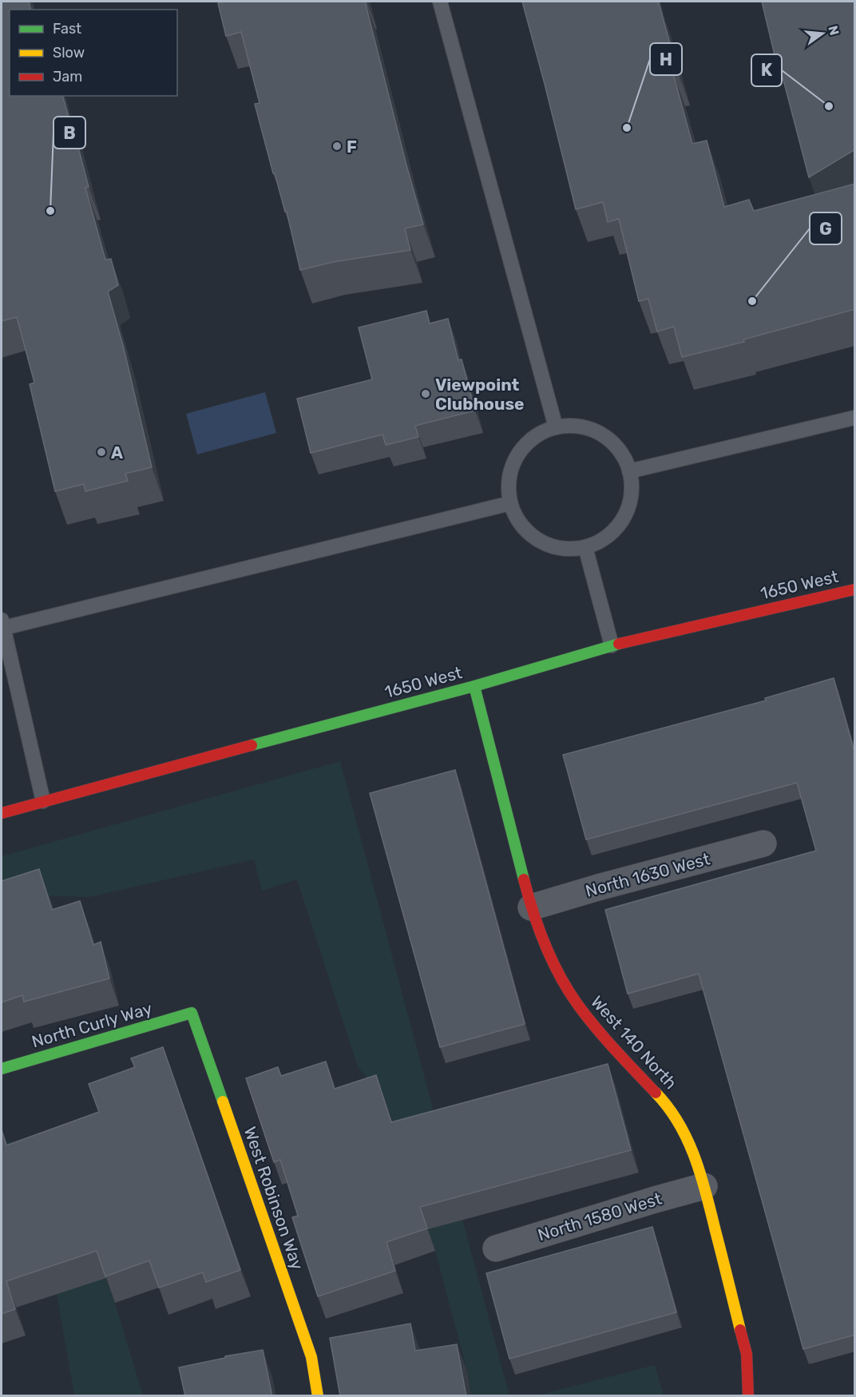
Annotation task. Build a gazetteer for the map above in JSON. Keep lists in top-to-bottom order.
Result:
{
  "streets": {
    "street": [
      "1650 West",
      "North 1630 West",
      "North Curly Way",
      "West 140 North",
      "West Robinson Way",
      "North 1580 West"
    ]
  },
  "crossings": [
    ["1650 West", "West 140 North"],
    ["North 1630 West", "West 140 North"],
    ["North Curly Way", "West Robinson Way"],
    ["West 140 North", "North 1580 West"]
  ],
  "places": [
    "K",
    "H",
    "F",
    "B",
    "G",
    "Viewpoint Clubhouse",
    "A"
  ],
  "legend": ["Fast", "Slow", "Jam"],
  "north": "right"
}
